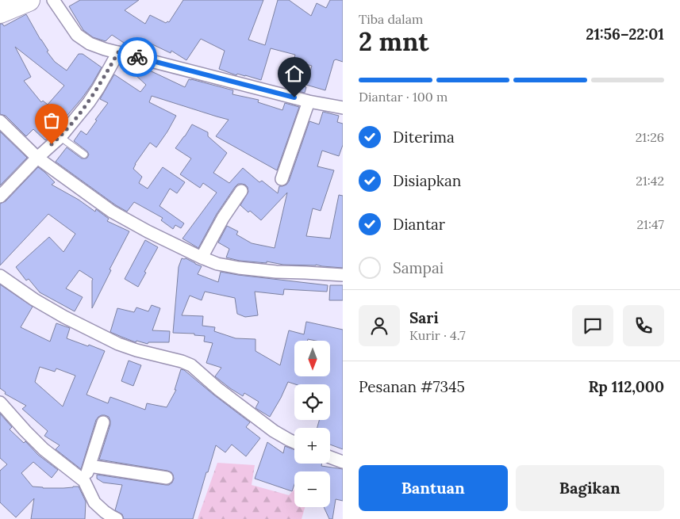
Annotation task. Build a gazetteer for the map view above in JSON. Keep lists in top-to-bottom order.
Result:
{
  "north": "bottom",
  "page": {
    "heading": ["2 mnt", "Tiba dalam", "21:56–22:01"],
    "panel": [
      "Sari",
      "Kurir · 4.7",
      "Pesanan #7345",
      "Rp 112,000"
    ],
    "bar": "Diantar · 100 m",
    "list": [
      ["Diterima", "21:26"],
      ["Disiapkan", "21:42"],
      ["Diantar", "21:47"],
      "Sampai"
    ],
    "map_buttons": ["+", "−"],
    "buttons": ["Bantuan", "Bagikan"]
  }
}
